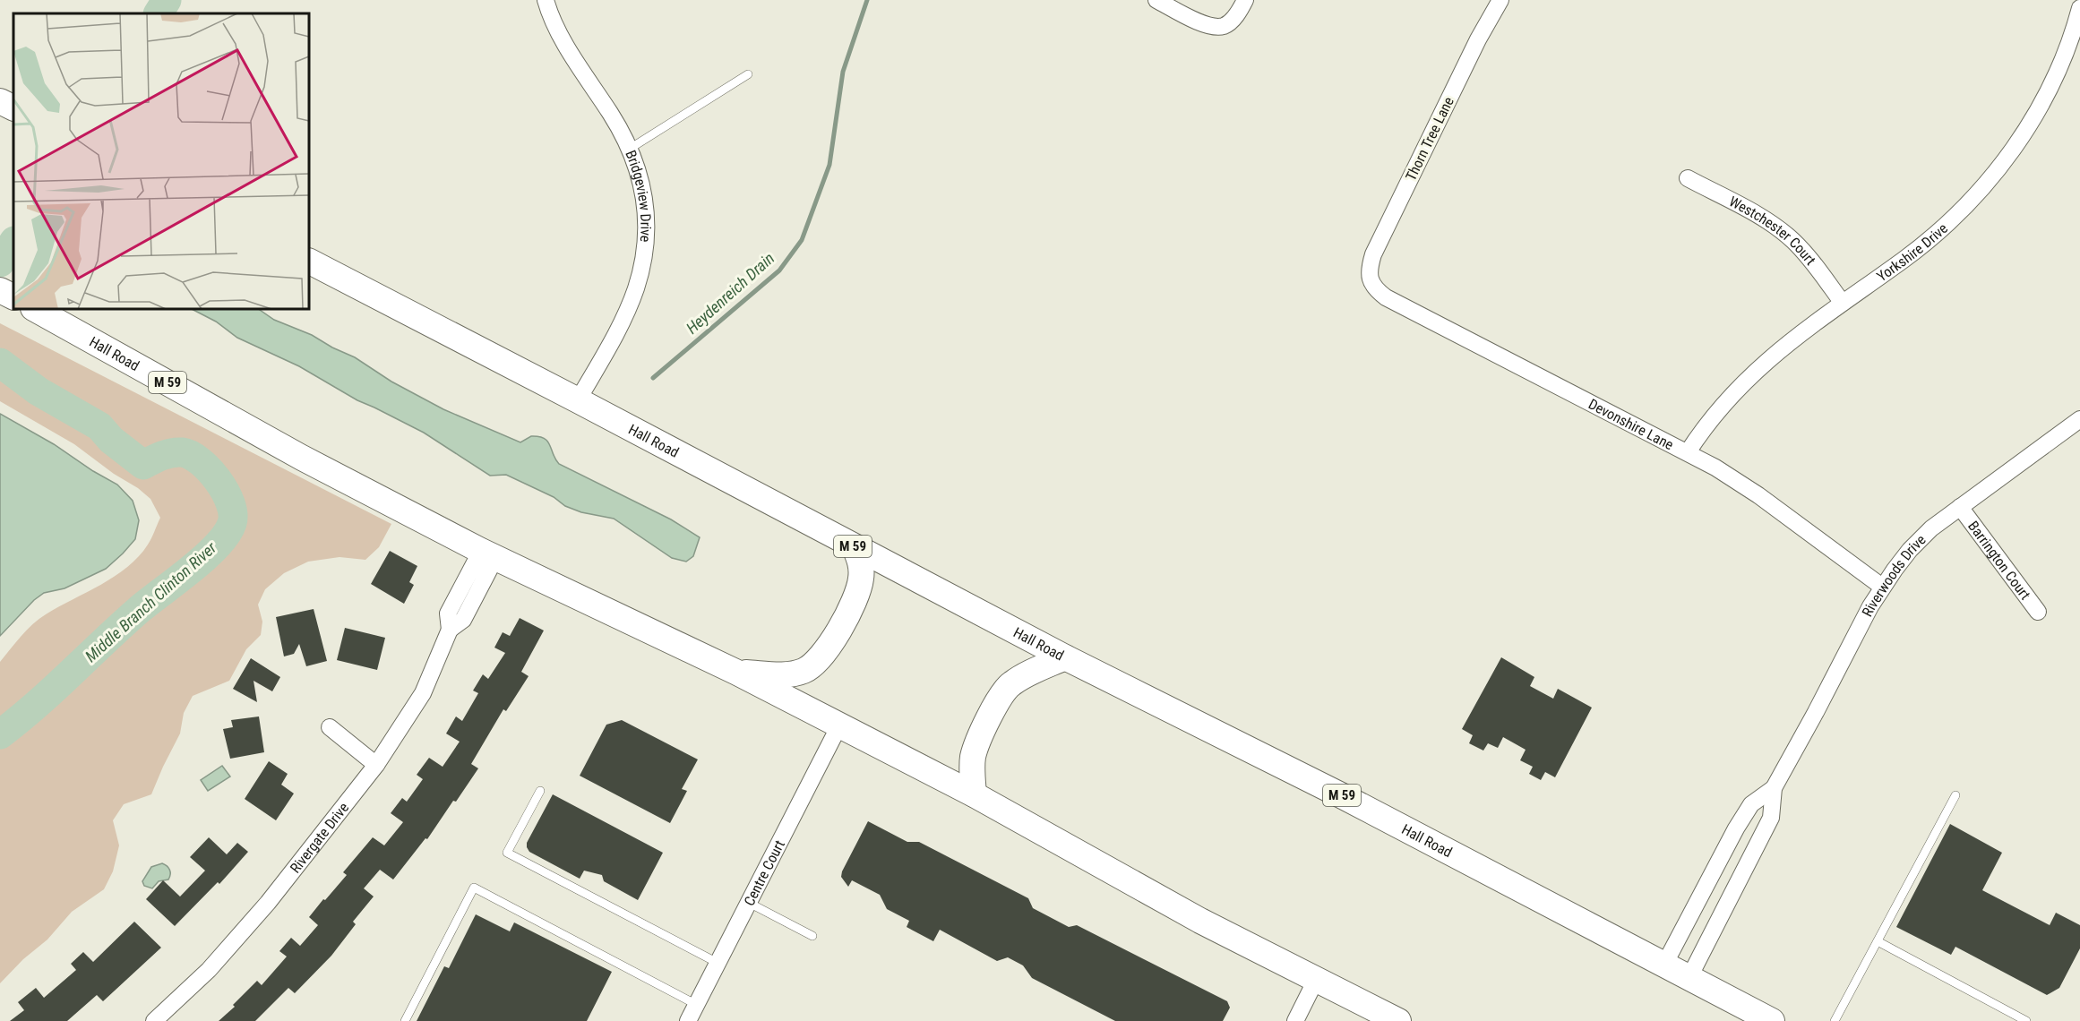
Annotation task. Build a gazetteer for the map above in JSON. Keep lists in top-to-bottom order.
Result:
{
  "streets": {
    "highway": ["Hall Road", "M 59"],
    "street": [
      "Thorn Tree Lane",
      "Bridgeview Drive",
      "Westchester Court",
      "Yorkshire Drive",
      "Devonshire Lane",
      "Barrington Court",
      "Riverwoods Drive",
      "Rivergate Drive",
      "Centre Court"
    ]
  },
  "crossings": [
    ["Thorn Tree Lane", "Devonshire Lane"],
    ["Bridgeview Drive", "Hall Road"],
    ["Westchester Court", "Yorkshire Drive"],
    ["Yorkshire Drive", "Devonshire Lane"],
    ["Hall Road", "Riverwoods Drive"],
    ["Hall Road", "Rivergate Drive"],
    ["Hall Road", "Centre Court"],
    ["Devonshire Lane", "Riverwoods Drive"],
    ["Barrington Court", "Riverwoods Drive"]
  ],
  "water": ["Heydenreich Drain", "Middle Branch Clinton River"]
}
